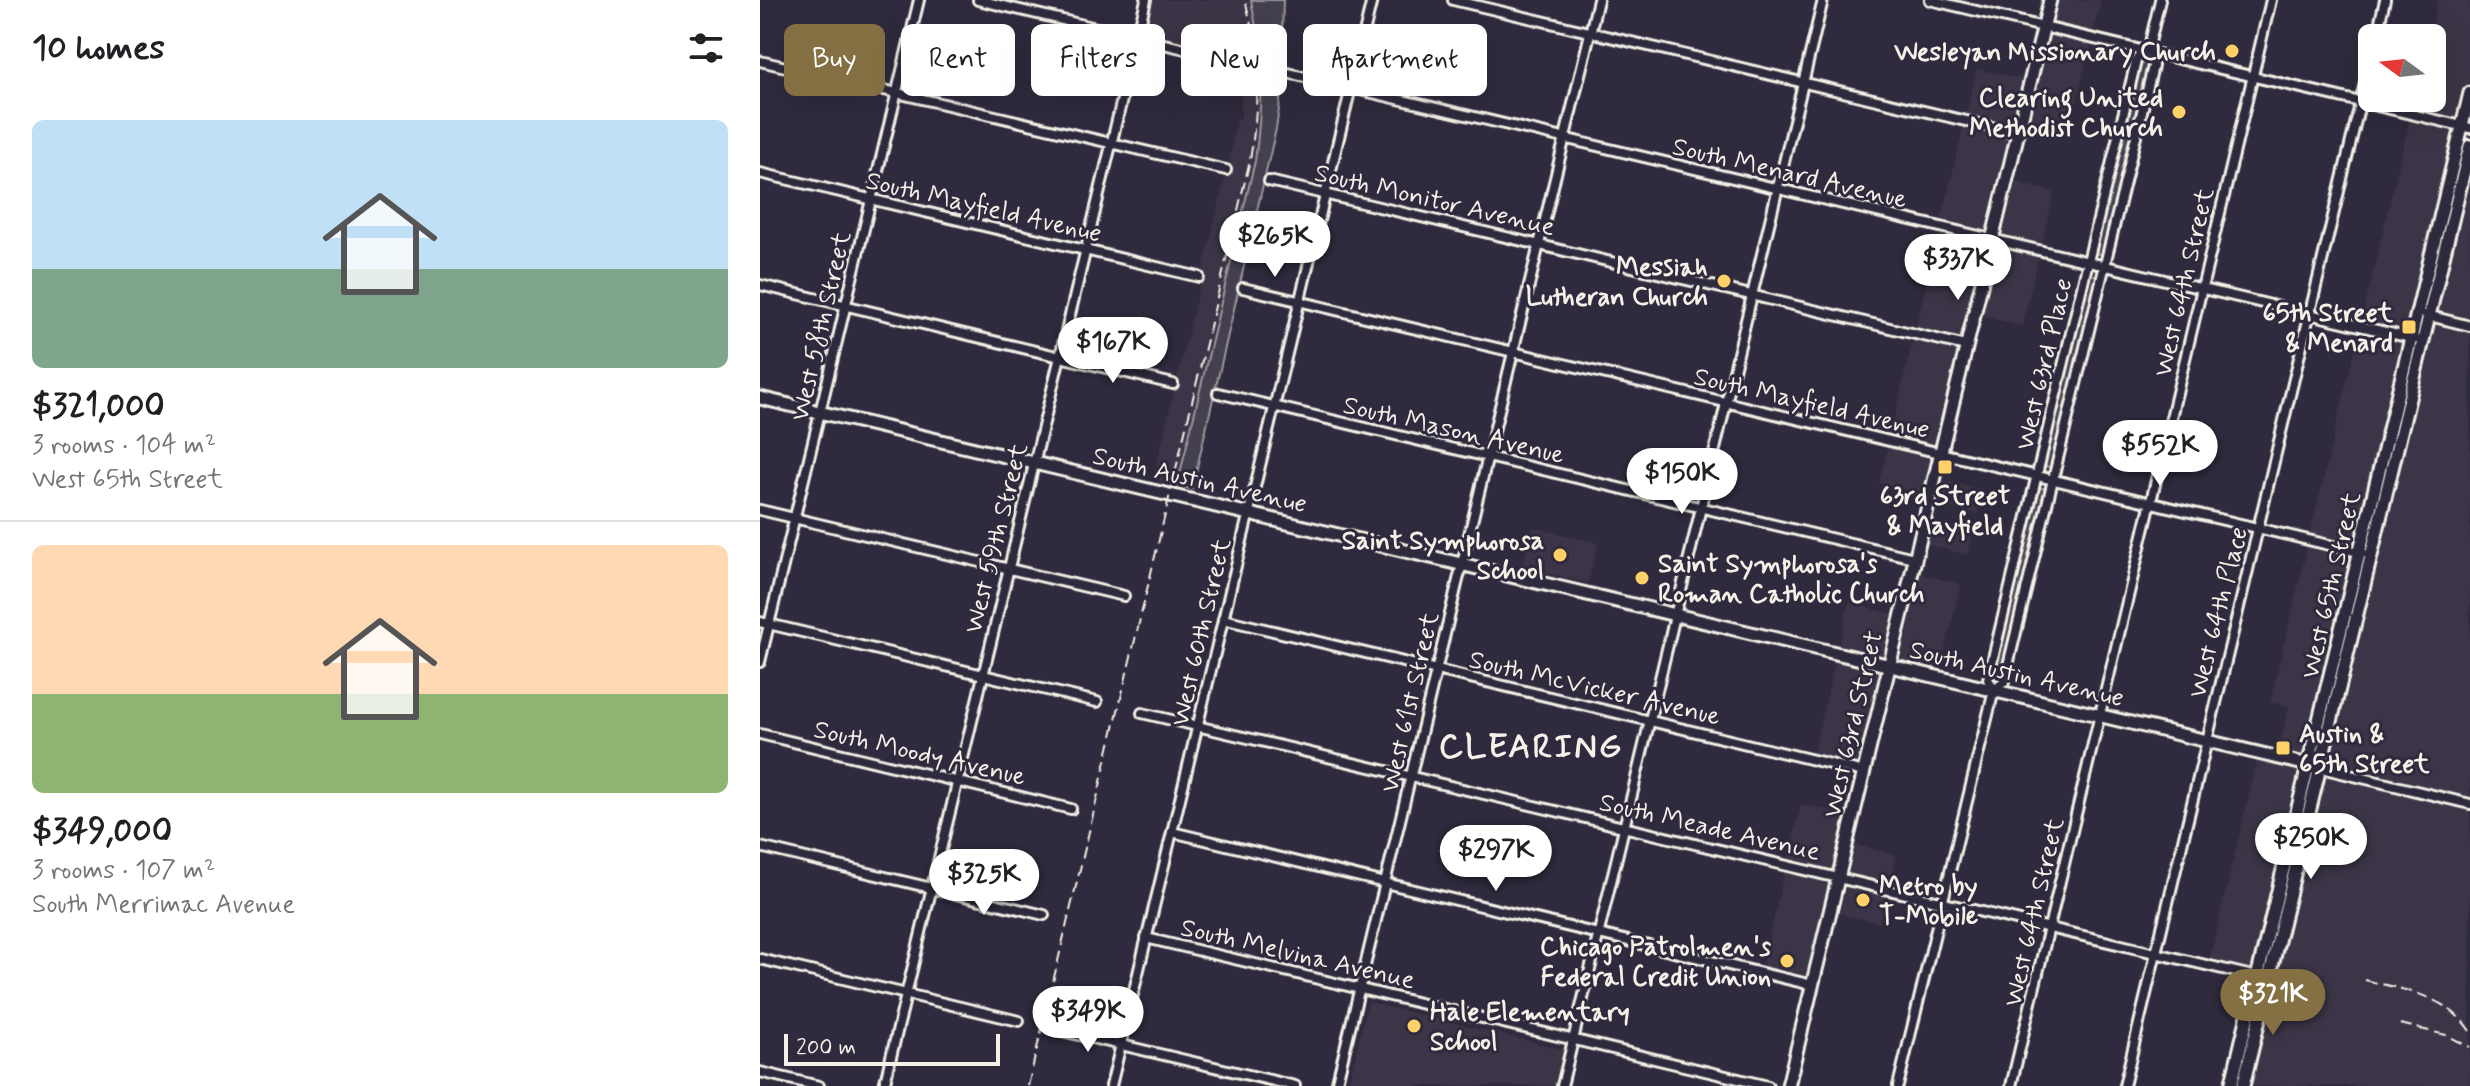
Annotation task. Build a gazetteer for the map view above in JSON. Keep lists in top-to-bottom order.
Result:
{
  "streets": {
    "street": [
      "South Menard Avenue",
      "South Monitor Avenue",
      "South Mayfield Avenue",
      "West 64th Street",
      "West 58th Street",
      "West 63rd Place",
      "South Mason Avenue",
      "South Austin Avenue",
      "West 59th Street",
      "West 65th Street",
      "West 64th Place",
      "West 60th Street",
      "South McVicker Avenue",
      "West 61st Street",
      "West 63rd Street",
      "South Moody Avenue",
      "South Meade Avenue",
      "South Melvina Avenue"
    ]
  },
  "crossings": [
    ["South Menard Avenue", "West 64th Street"],
    ["South Menard Avenue", "West 63rd Place"],
    ["South Menard Avenue", "West 65th Street"],
    ["South Menard Avenue", "West 64th Place"],
    ["South Menard Avenue", "West 61st Street"],
    ["South Menard Avenue", "West 63rd Street"],
    ["South Monitor Avenue", "West 60th Street"],
    ["South Monitor Avenue", "West 61st Street"],
    ["South Monitor Avenue", "West 63rd Street"],
    ["South Mayfield Avenue", "West 64th Street"],
    ["South Mayfield Avenue", "West 58th Street"],
    ["South Mayfield Avenue", "West 63rd Place"],
    ["South Mayfield Avenue", "West 59th Street"],
    ["South Mayfield Avenue", "West 65th Street"],
    ["South Mayfield Avenue", "West 64th Place"],
    ["South Mayfield Avenue", "West 60th Street"],
    ["South Mayfield Avenue", "West 61st Street"],
    ["South Mayfield Avenue", "West 63rd Street"],
    ["West 64th Street", "South Austin Avenue"],
    ["West 64th Street", "South Meade Avenue"],
    ["West 58th Street", "South Austin Avenue"],
    ["West 63rd Place", "South Austin Avenue"],
    ["West 63rd Place", "South Meade Avenue"],
    ["South Mason Avenue", "West 60th Street"],
    ["South Mason Avenue", "West 61st Street"],
    ["South Mason Avenue", "West 63rd Street"],
    ["South Austin Avenue", "West 59th Street"],
    ["South Austin Avenue", "West 65th Street"],
    ["South Austin Avenue", "West 64th Place"],
    ["South Austin Avenue", "West 60th Street"],
    ["South Austin Avenue", "West 61st Street"],
    ["South Austin Avenue", "West 63rd Street"],
    ["West 59th Street", "South Moody Avenue"],
    ["West 65th Street", "South Meade Avenue"],
    ["West 64th Place", "South Meade Avenue"],
    ["West 60th Street", "South McVicker Avenue"],
    ["West 60th Street", "South Meade Avenue"],
    ["West 60th Street", "South Melvina Avenue"],
    ["South McVicker Avenue", "West 61st Street"],
    ["South McVicker Avenue", "West 63rd Street"],
    ["West 61st Street", "South Meade Avenue"],
    ["West 61st Street", "South Melvina Avenue"],
    ["West 63rd Street", "South Meade Avenue"]
  ],
  "districts": ["CLEARING"],
  "places": {
    "other": [
      "Wesleyan Missionary Church",
      "Clearing United Methodist Church",
      "Messiah Lutheran Church",
      "Saint Symphorosa School",
      "Saint Symphorosa's Roman Catholic Church",
      "Metro by T-Mobile",
      "Chicago Patrolmen's Federal Credit Union",
      "Hale Elementary School"
    ],
    "transit": ["65th Street & Menard", "63rd Street & Mayfield", "Austin & 65th Street"]
  },
  "scale_bar": "200 m",
  "north": "left",
  "page": {
    "heading": "10 homes",
    "chip": [
      "Buy",
      "Rent",
      "Filters",
      "New",
      "Apartment"
    ],
    "list": [
      {
        "name": "$321,000",
        "note": "3 rooms · 104 m² · West 65th Street"
      },
      {
        "name": "$349,000",
        "note": "3 rooms · 107 m² · South Merrimac Avenue"
      }
    ],
    "price": [
      "$265K",
      "$337K",
      "$167K",
      "$552K",
      "$150K",
      "$250K",
      "$297K",
      "$325K",
      "$321K",
      "$349K"
    ],
    "scale": "200 m"
  }
}
